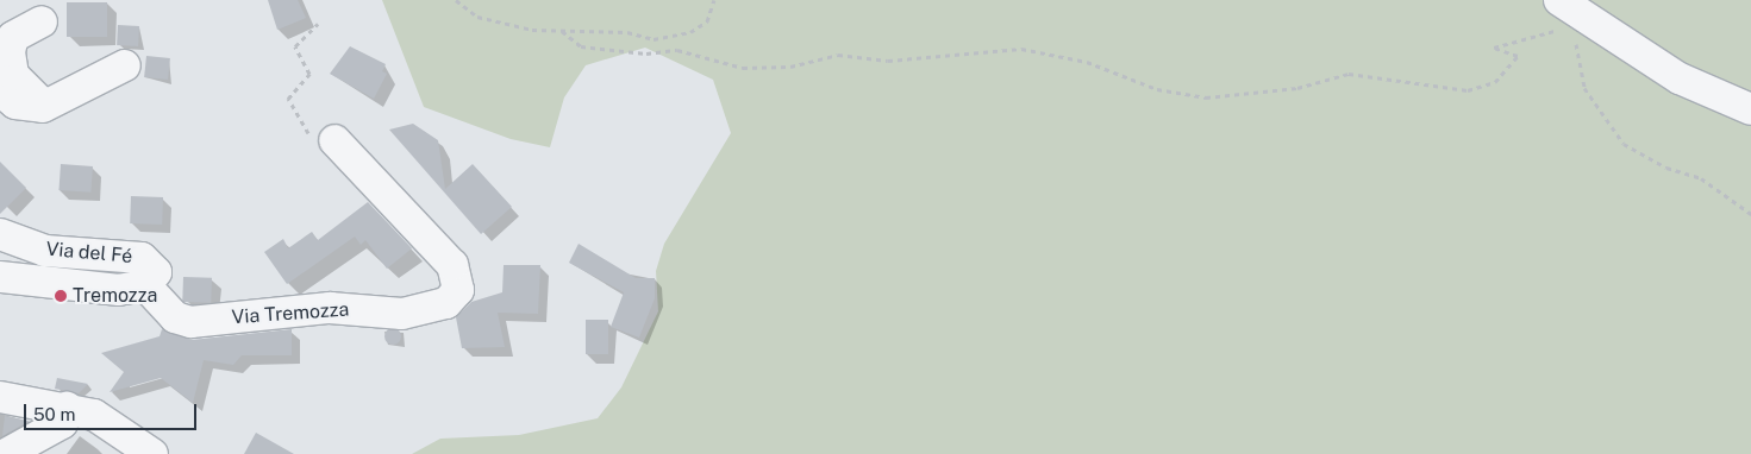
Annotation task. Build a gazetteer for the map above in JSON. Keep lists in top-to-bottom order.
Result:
{
  "streets": {
    "street": ["Via del Fé", "Via Tremozza"]
  },
  "crossings": [
    ["Via del Fé", "Via Tremozza"]
  ],
  "places": ["Tremozza"],
  "scale_bar": "50 m"
}
